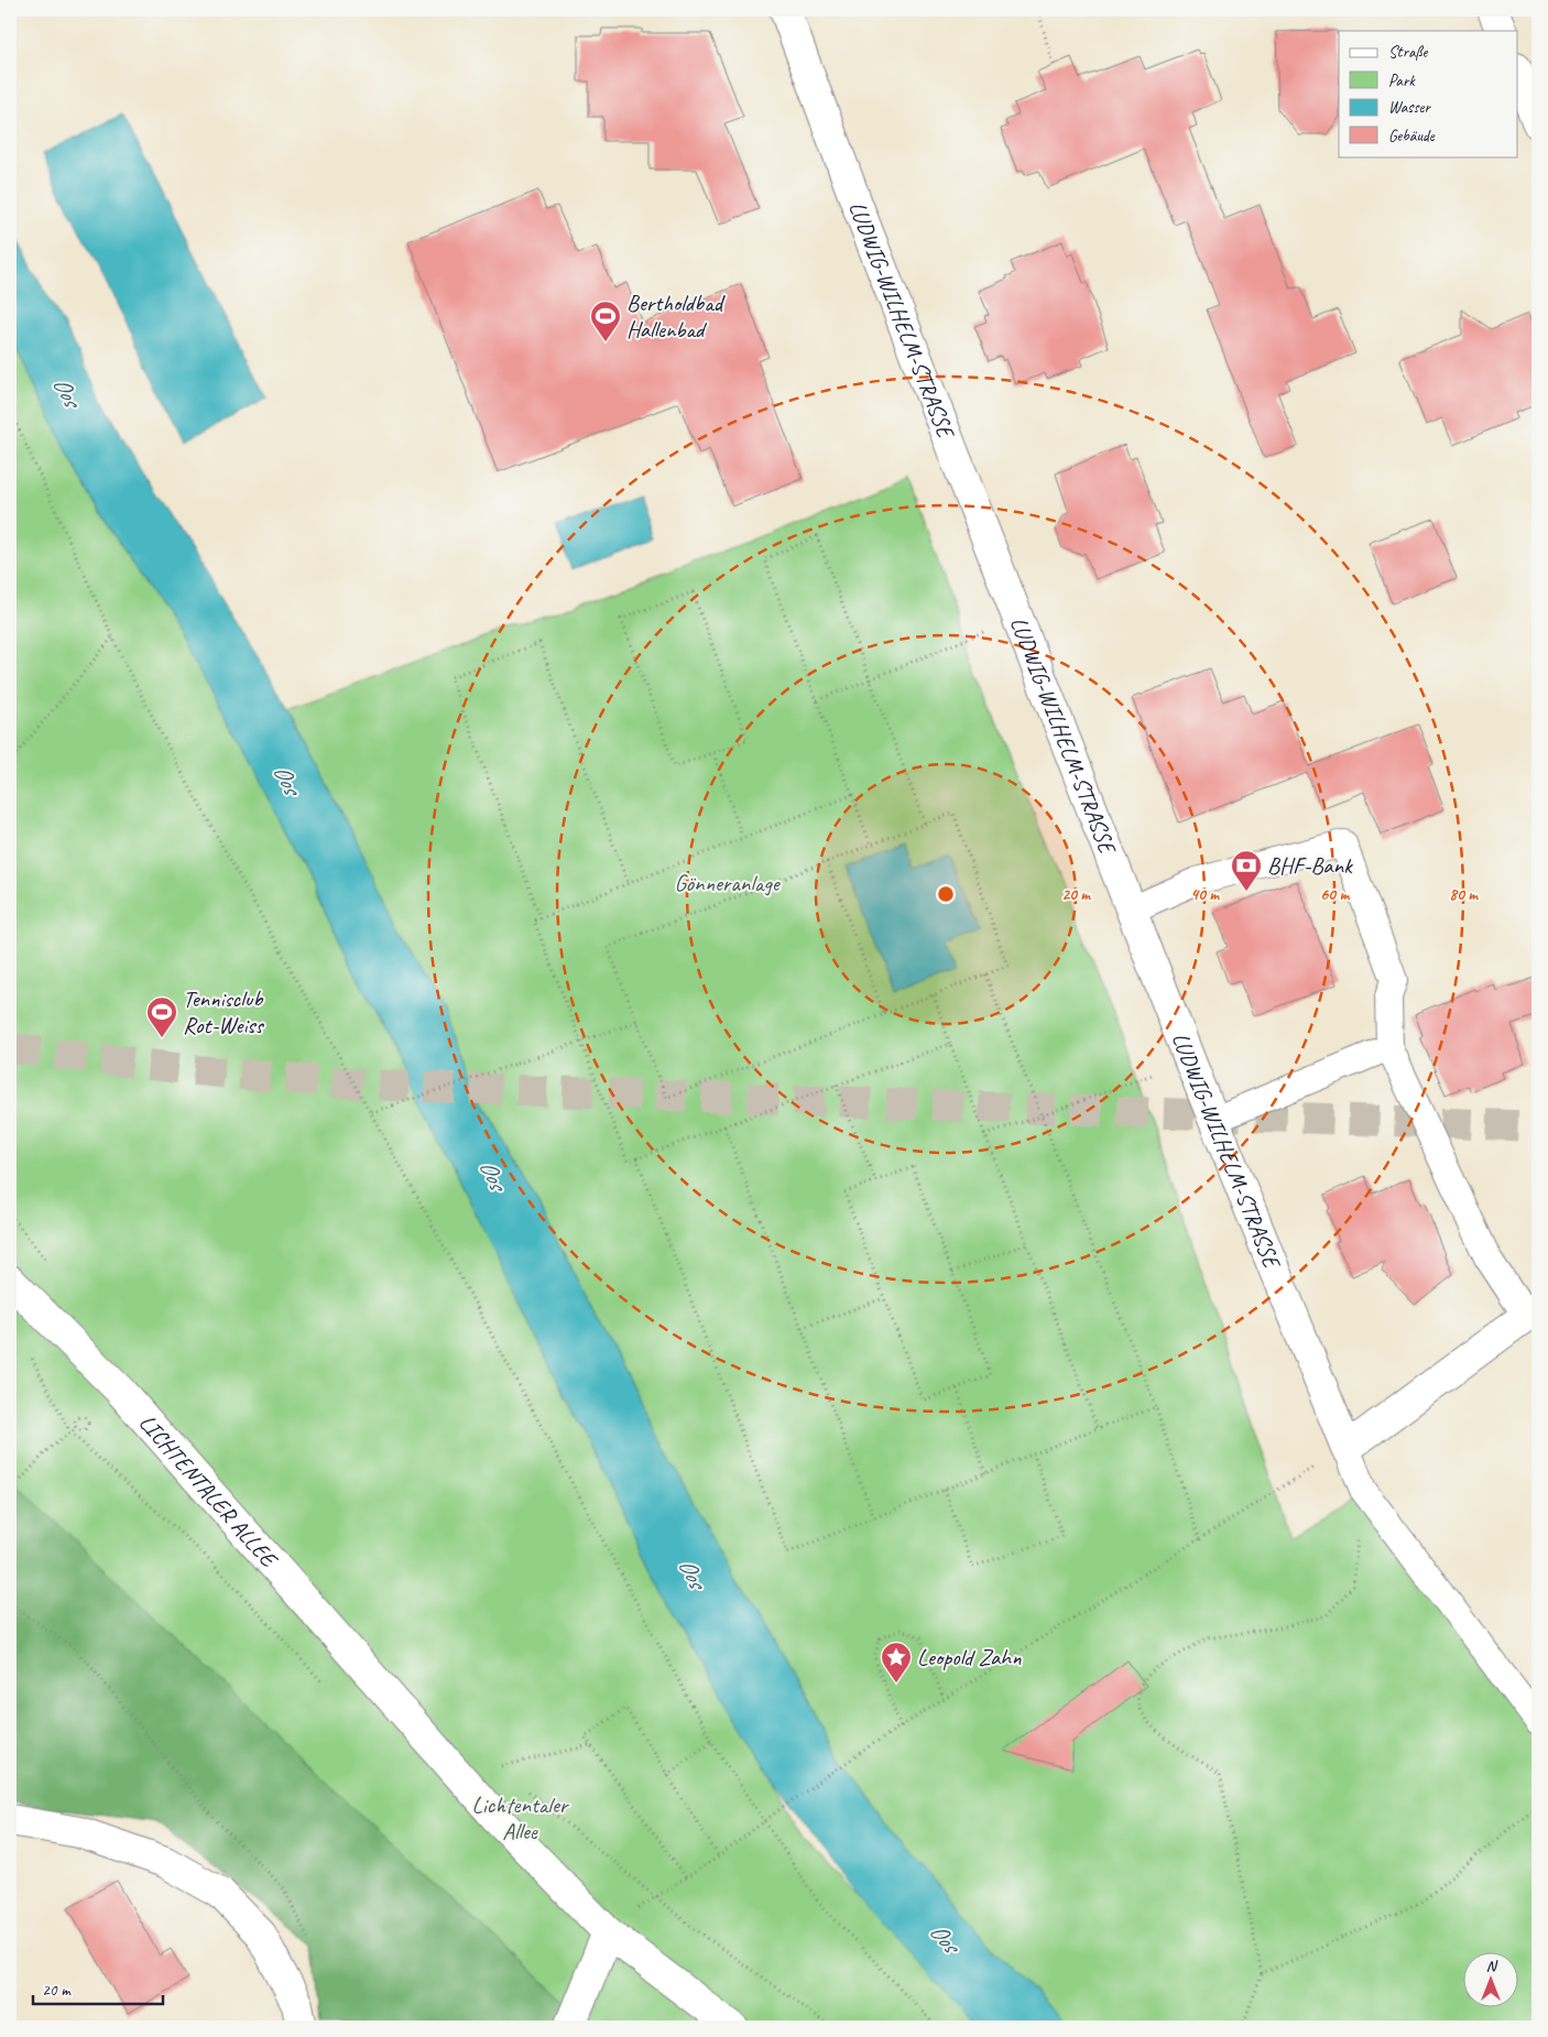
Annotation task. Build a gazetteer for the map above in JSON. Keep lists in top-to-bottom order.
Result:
{
  "streets": {
    "street": ["LUDWIG-WILHELM-STRASSE", "LICHTENTALER ALLEE"]
  },
  "water": ["Oos"],
  "parks": ["Gönneranlage", "Lichtentaler Allee"],
  "places": {
    "sports": ["Bertholdbad Hallenbad", "Tennisclub Rot-Weiss"],
    "bank": ["BHF-Bank"],
    "place": ["Leopold Zahn"]
  },
  "legend": [
    "Straße",
    "Park",
    "Wasser",
    "Gebäude"
  ],
  "scale_bar": "20 m",
  "north": "top",
  "rings": [
    "20 m",
    "40 m",
    "60 m",
    "80 m"
  ]
}
